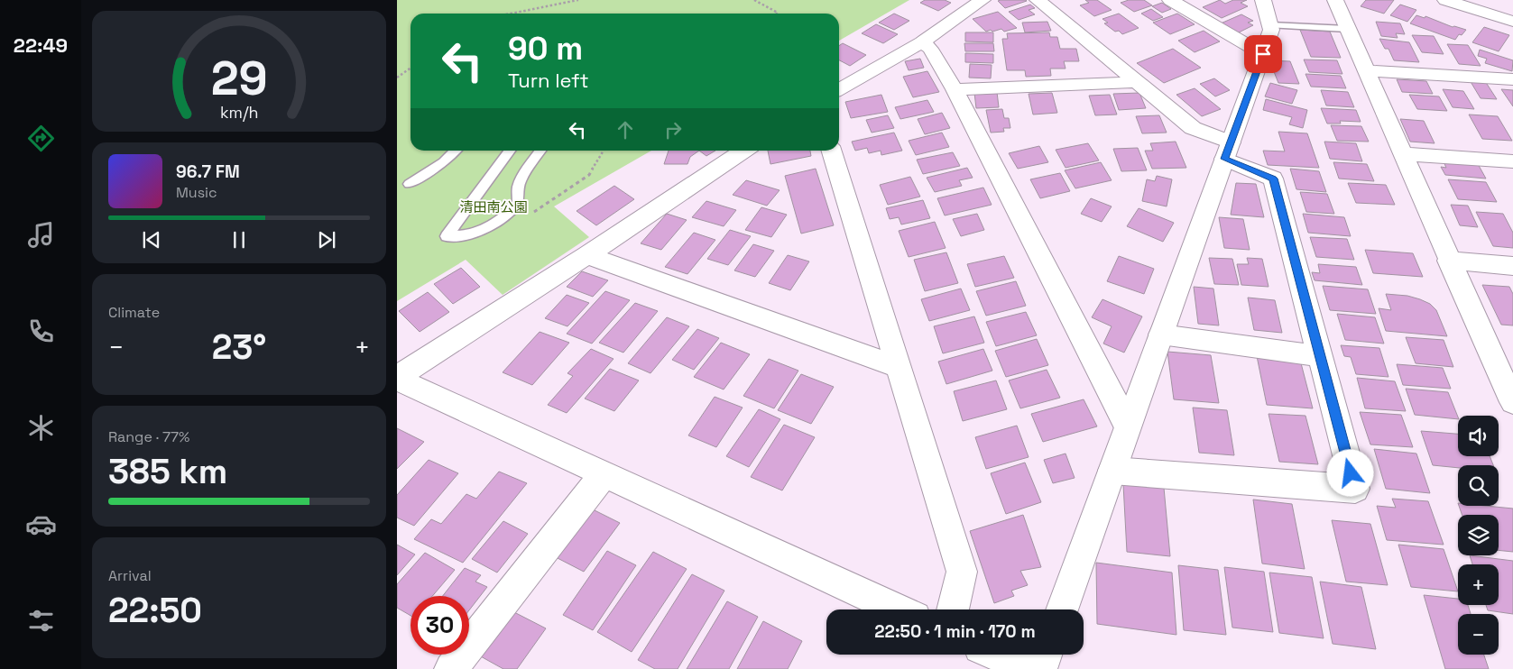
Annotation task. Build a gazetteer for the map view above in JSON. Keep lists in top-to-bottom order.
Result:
{
  "parks": ["清田南公園"],
  "page": {
    "tabs": "22:49",
    "turn": ["90 m", "Turn left"],
    "song": ["96.7 FM", "Music"],
    "tile": [
      "Climate",
      ["Range · 77%", "385 km"],
      ["Arrival", "22:50"]
    ],
    "heat": ["−", "23°", "+"],
    "map_buttons": ["+", "−"],
    "limit": "30",
    "trip": "22:50 · 1 min · 170 m",
    "gauge": ["29", "km/h"]
  }
}
